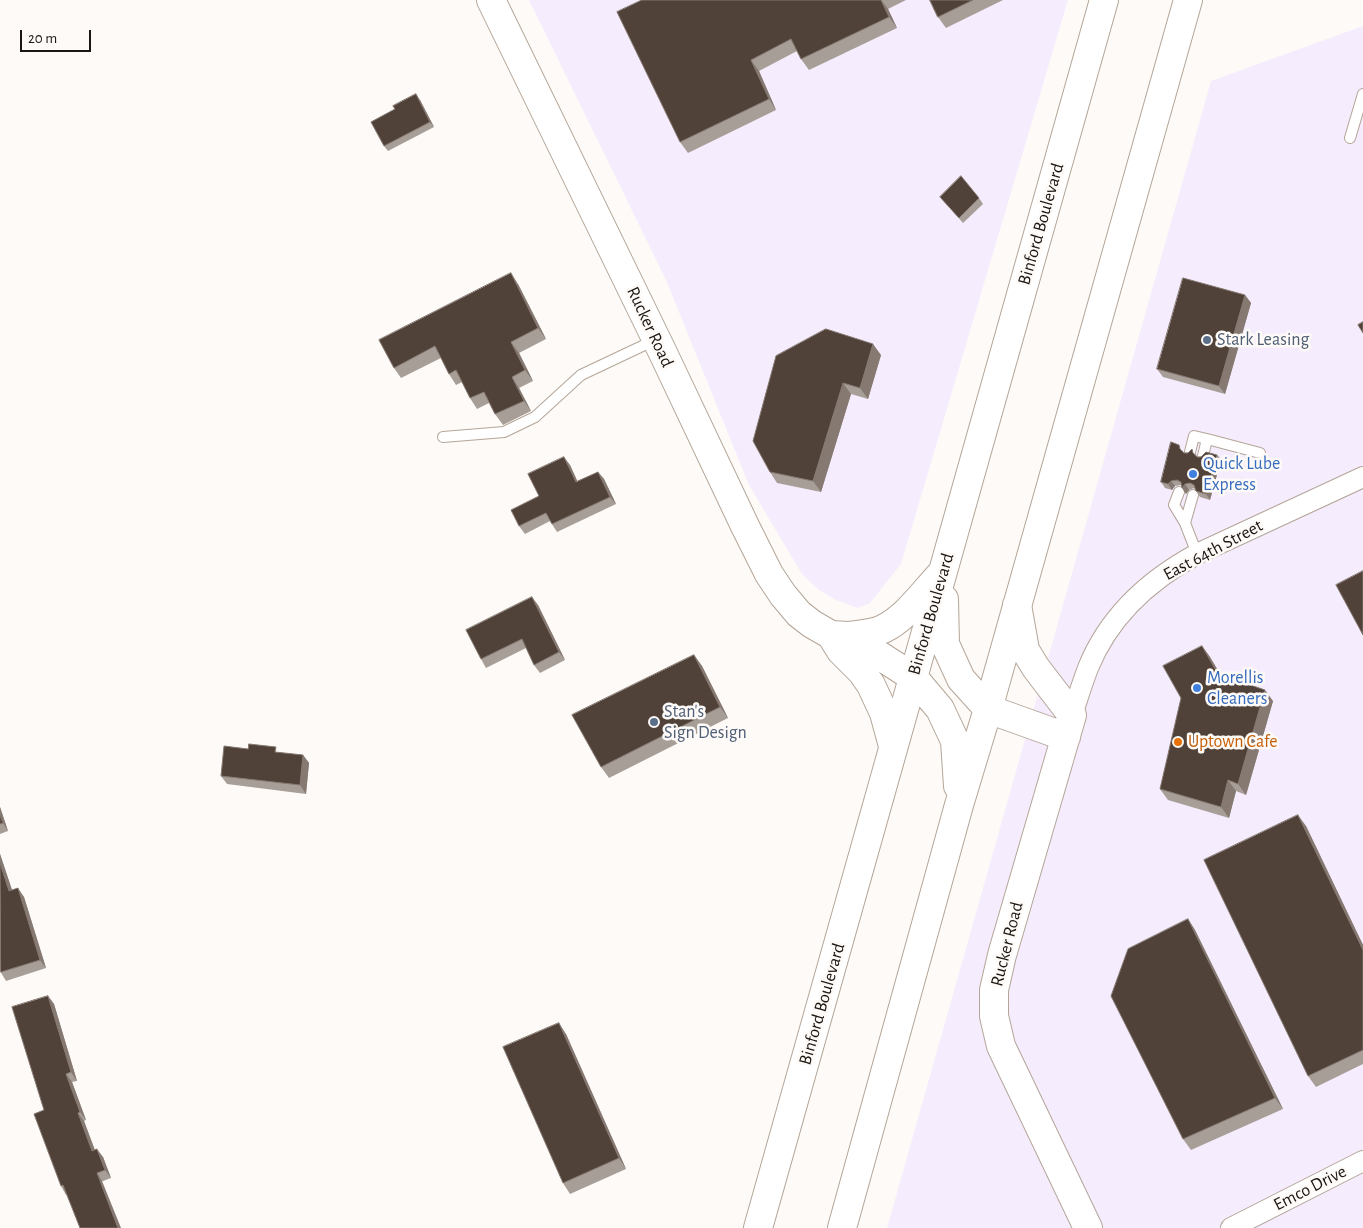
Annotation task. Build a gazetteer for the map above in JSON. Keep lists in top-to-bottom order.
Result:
{
  "streets": {
    "main road": ["Binford Boulevard", "Rucker Road"],
    "street": ["East 64th Street", "Emco Drive"]
  },
  "crossings": [
    ["Binford Boulevard", "Rucker Road"],
    ["Rucker Road", "East 64th Street"]
  ],
  "places": [
    "Stark Leasing",
    "Quick Lube Express",
    "Morellis Cleaners",
    "Stan's Sign Design",
    "Uptown Cafe"
  ],
  "scale_bar": "20 m"
}
